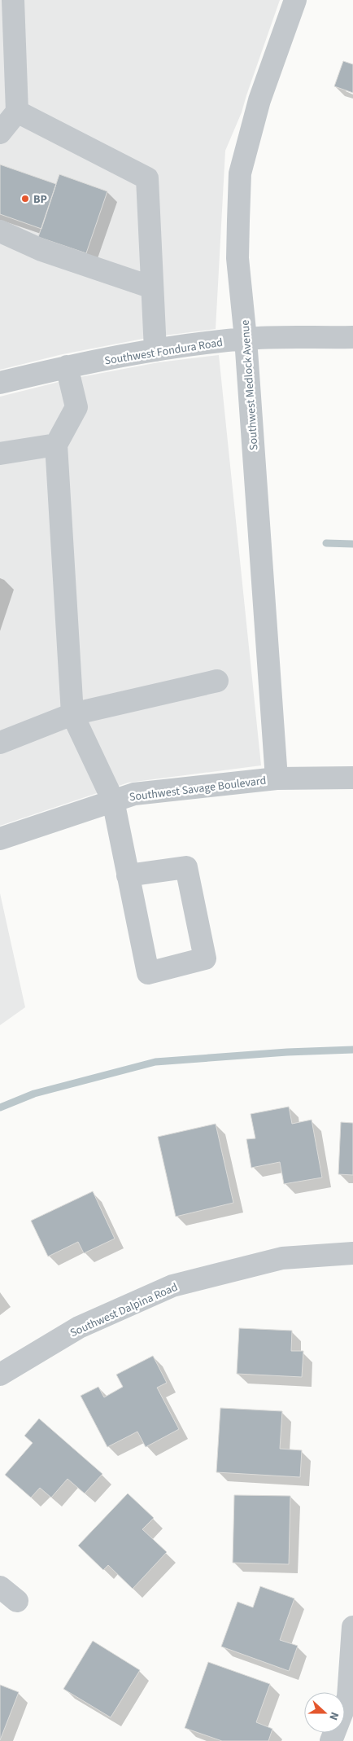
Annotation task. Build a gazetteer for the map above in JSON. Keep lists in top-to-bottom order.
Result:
{
  "streets": {
    "street": [
      "Southwest Fondura Road",
      "Southwest Medlock Avenue",
      "Southwest Savage Boulevard",
      "Southwest Dalpina Road"
    ]
  },
  "crossings": [
    ["Southwest Fondura Road", "Southwest Medlock Avenue"],
    ["Southwest Medlock Avenue", "Southwest Savage Boulevard"]
  ],
  "places": ["BP"],
  "north": "right"
}
